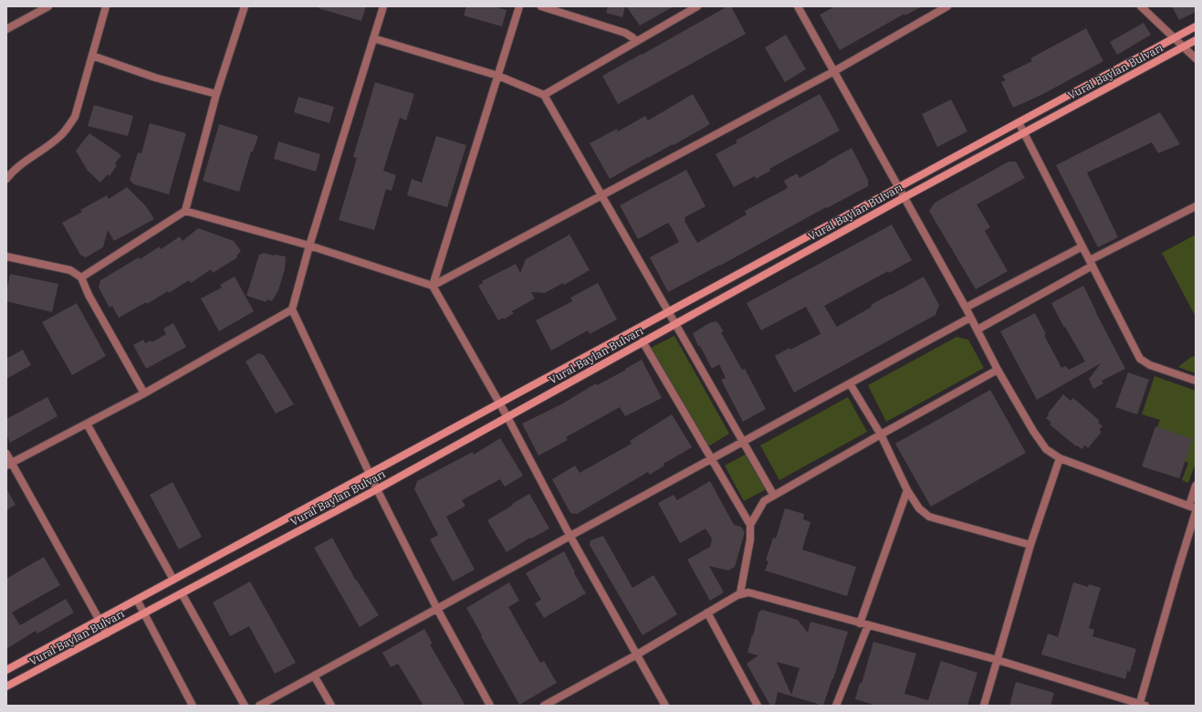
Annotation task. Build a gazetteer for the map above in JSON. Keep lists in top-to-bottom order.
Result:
{
  "streets": {
    "main road": ["Vural Baylan Bulvarı"]
  }
}
